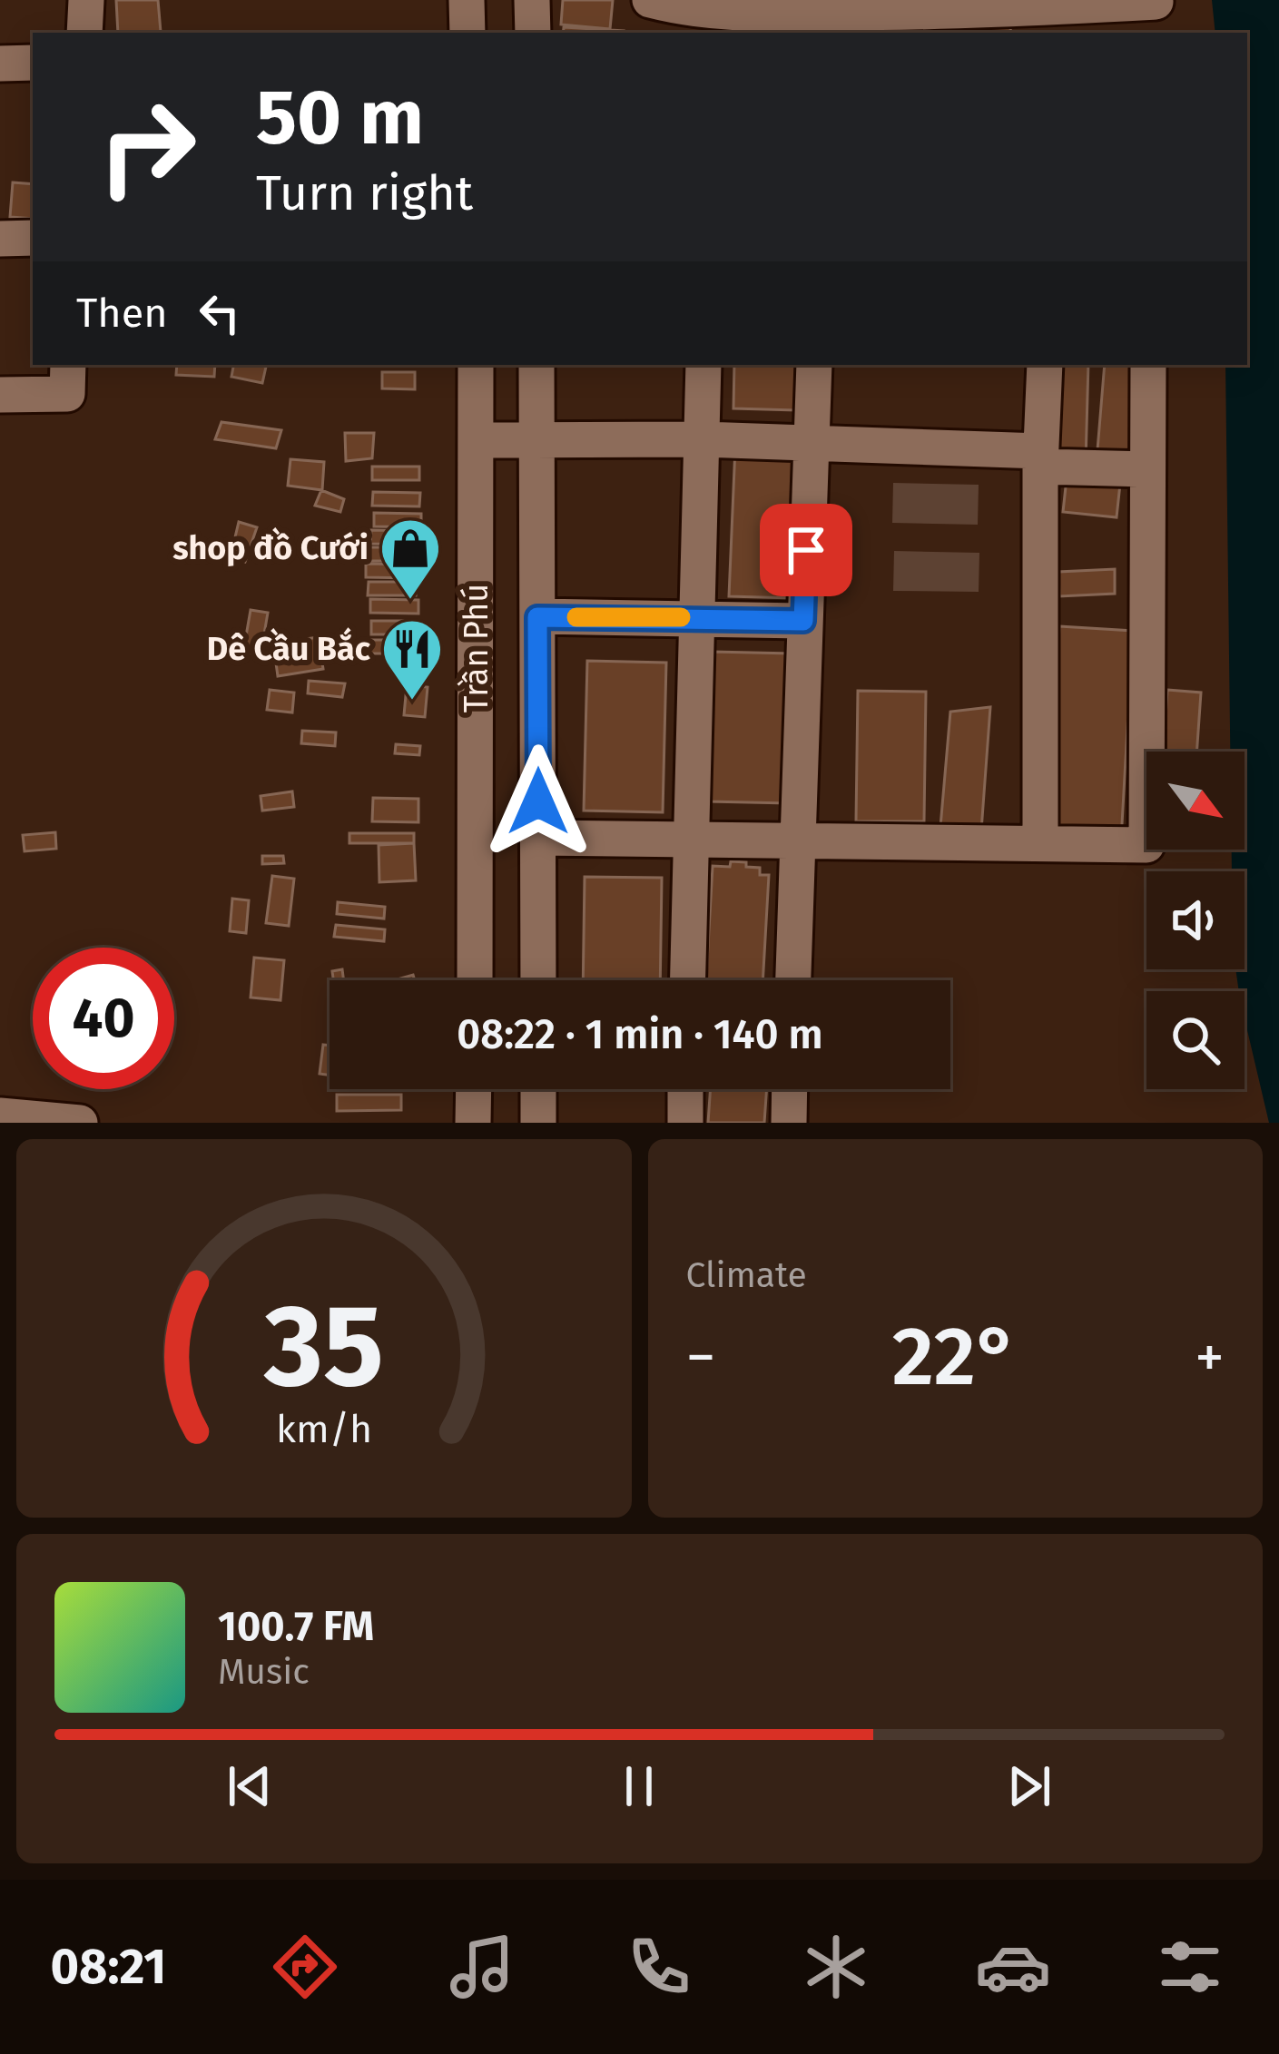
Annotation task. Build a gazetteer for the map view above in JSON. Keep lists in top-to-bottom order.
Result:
{
  "streets": {
    "street": ["Trần Phú"]
  },
  "places": {
    "shop": ["shop đồ Cưới"],
    "restaurant": ["Dê Cầu Bắc"]
  },
  "north": "bottom right",
  "page": {
    "turn": ["50 m", "Turn right"],
    "then": "Then",
    "limit": "40",
    "trip": "08:22 · 1 min · 140 m",
    "tile": "Climate",
    "heat": ["−", "22°", "+"],
    "song": ["100.7 FM", "Music"],
    "tabs": "08:21",
    "gauge": ["35", "km/h"]
  }
}
